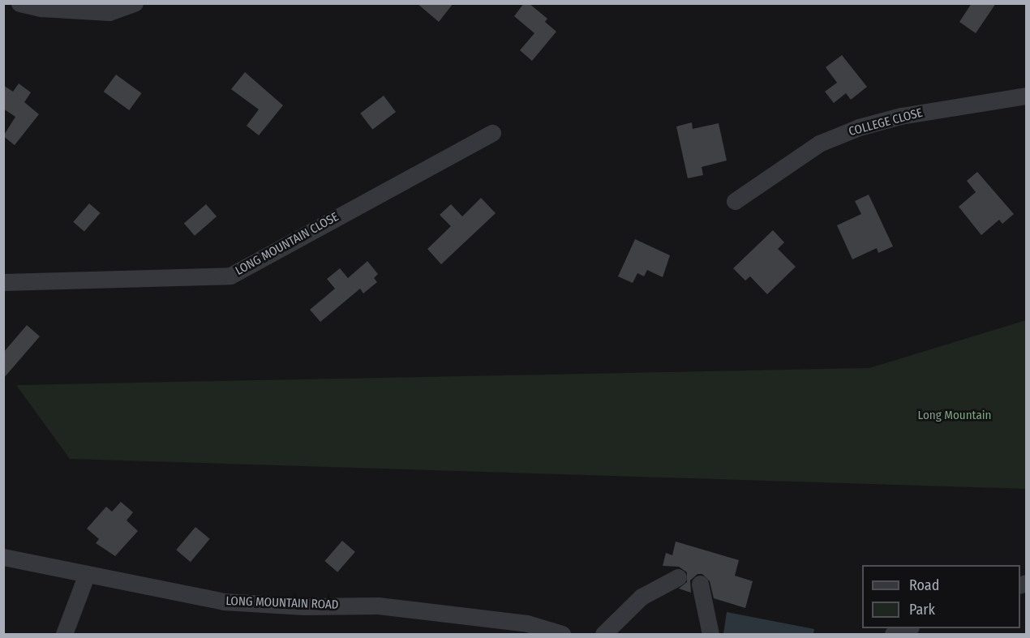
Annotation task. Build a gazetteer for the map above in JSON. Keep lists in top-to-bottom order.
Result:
{
  "streets": {
    "street": ["COLLEGE CLOSE", "LONG MOUNTAIN CLOSE", "LONG MOUNTAIN ROAD"]
  },
  "parks": ["Long Mountain"],
  "legend": ["Road", "Park"]
}
